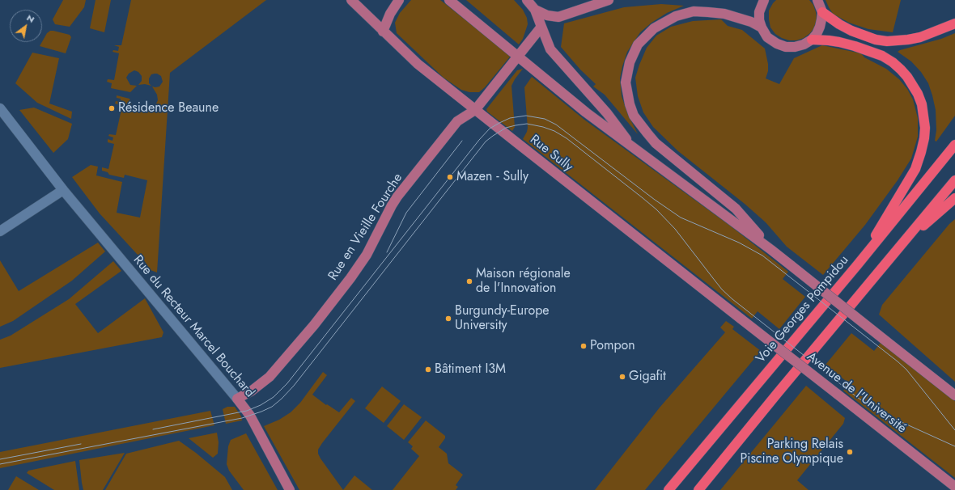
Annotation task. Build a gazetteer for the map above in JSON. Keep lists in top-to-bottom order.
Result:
{
  "streets": {
    "highway": ["Voie Georges Pompidou"],
    "main road": [
      "Rue Sully",
      "Rue en Vieille Fourche",
      "Rue du Recteur Marcel Bouchard",
      "Avenue de l'Université"
    ]
  },
  "crossings": [
    ["Rue Sully", "Rue en Vieille Fourche"],
    ["Rue Sully", "Avenue de l'Université"],
    ["Rue en Vieille Fourche", "Rue du Recteur Marcel Bouchard"]
  ],
  "places": [
    "Résidence Beaune",
    "Mazen - Sully",
    "Maison régionale de l'Innovation",
    "Burgundy-Europe University",
    "Pompon",
    "Bâtiment I3M",
    "Gigafit",
    "Parking Relais Piscine Olympique"
  ],
  "north": "top right"
}
